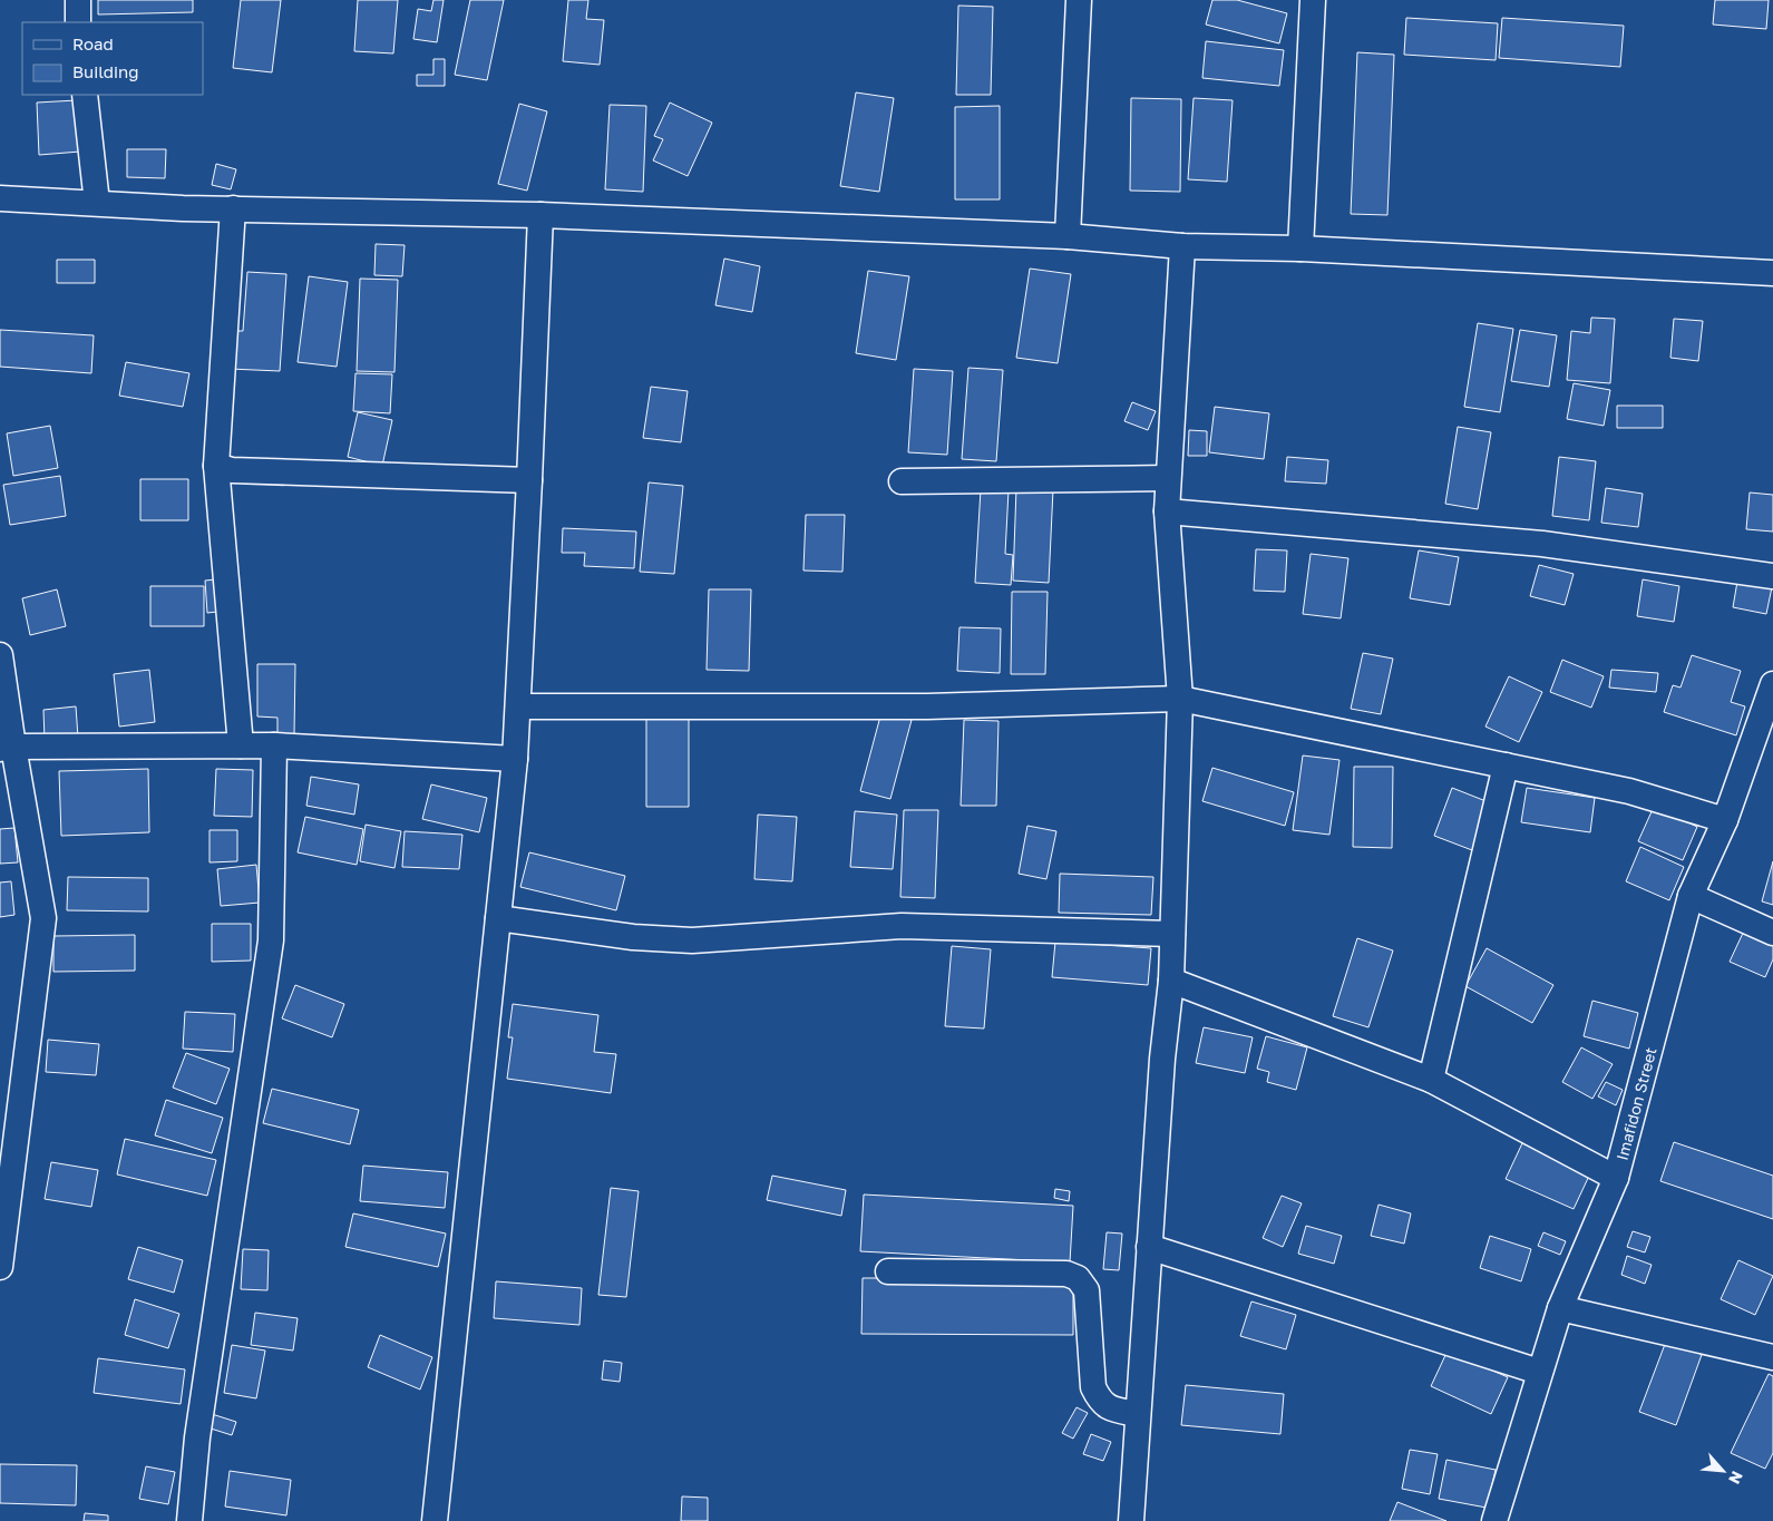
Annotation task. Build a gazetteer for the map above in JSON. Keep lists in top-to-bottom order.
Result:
{
  "streets": {
    "street": ["Imafidon Street"]
  },
  "legend": ["Road", "Building"],
  "north": "bottom right"
}
